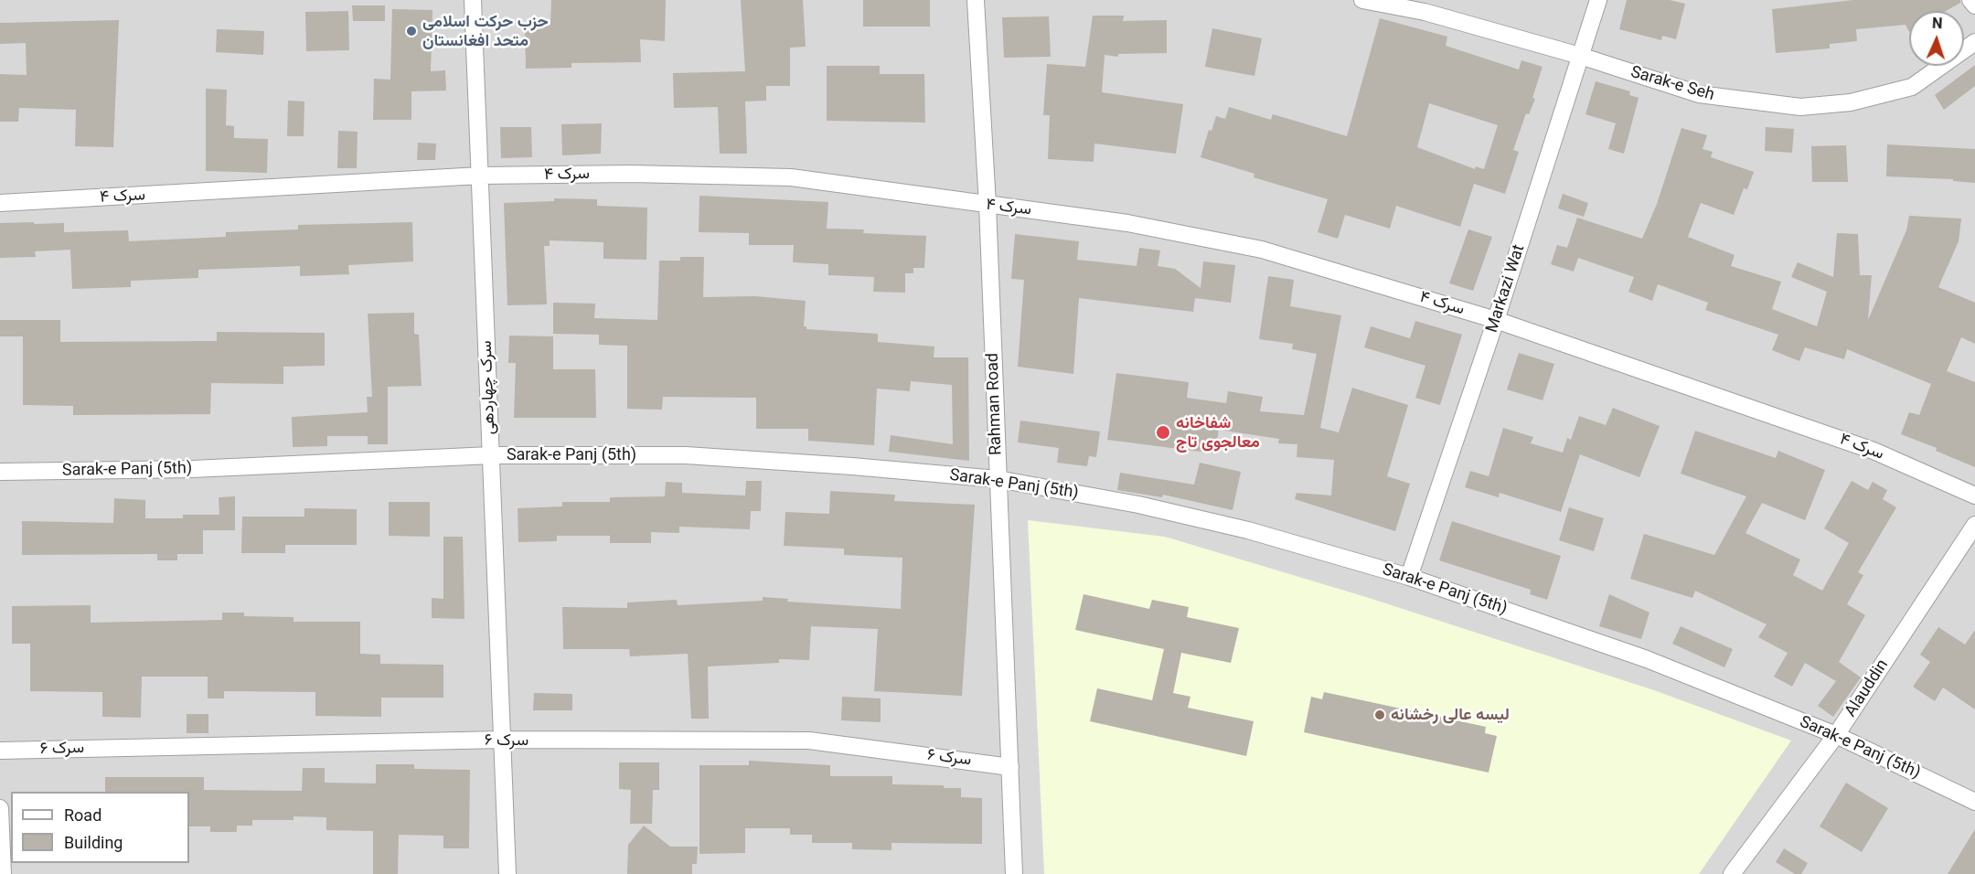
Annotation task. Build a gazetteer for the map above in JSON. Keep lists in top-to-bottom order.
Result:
{
  "streets": {
    "street": [
      "Sarak-e Seh",
      "سرک ۴",
      "Markazi Wat",
      "سرک چهاردهی",
      "Rahman Road",
      "Sarak-e Panj (5th)",
      "Alauddin",
      "سرک ۶"
    ]
  },
  "crossings": [
    ["Sarak-e Seh", "Markazi Wat"],
    ["سرک ۴", "Markazi Wat"],
    ["سرک ۴", "سرک چهاردهی"],
    ["سرک ۴", "Rahman Road"],
    ["Markazi Wat", "Sarak-e Panj (5th)"],
    ["سرک چهاردهی", "Sarak-e Panj (5th)"],
    ["سرک چهاردهی", "سرک ۶"],
    ["Rahman Road", "Sarak-e Panj (5th)"],
    ["Rahman Road", "سرک ۶"],
    ["Sarak-e Panj (5th)", "Alauddin"]
  ],
  "places": ["حزب حرکت اسلامی متحد افغانستان", "شفاخانه معالجوی تاج", "لیسه عالی رخشانه"],
  "legend": ["Road", "Building"],
  "north": "top"
}
